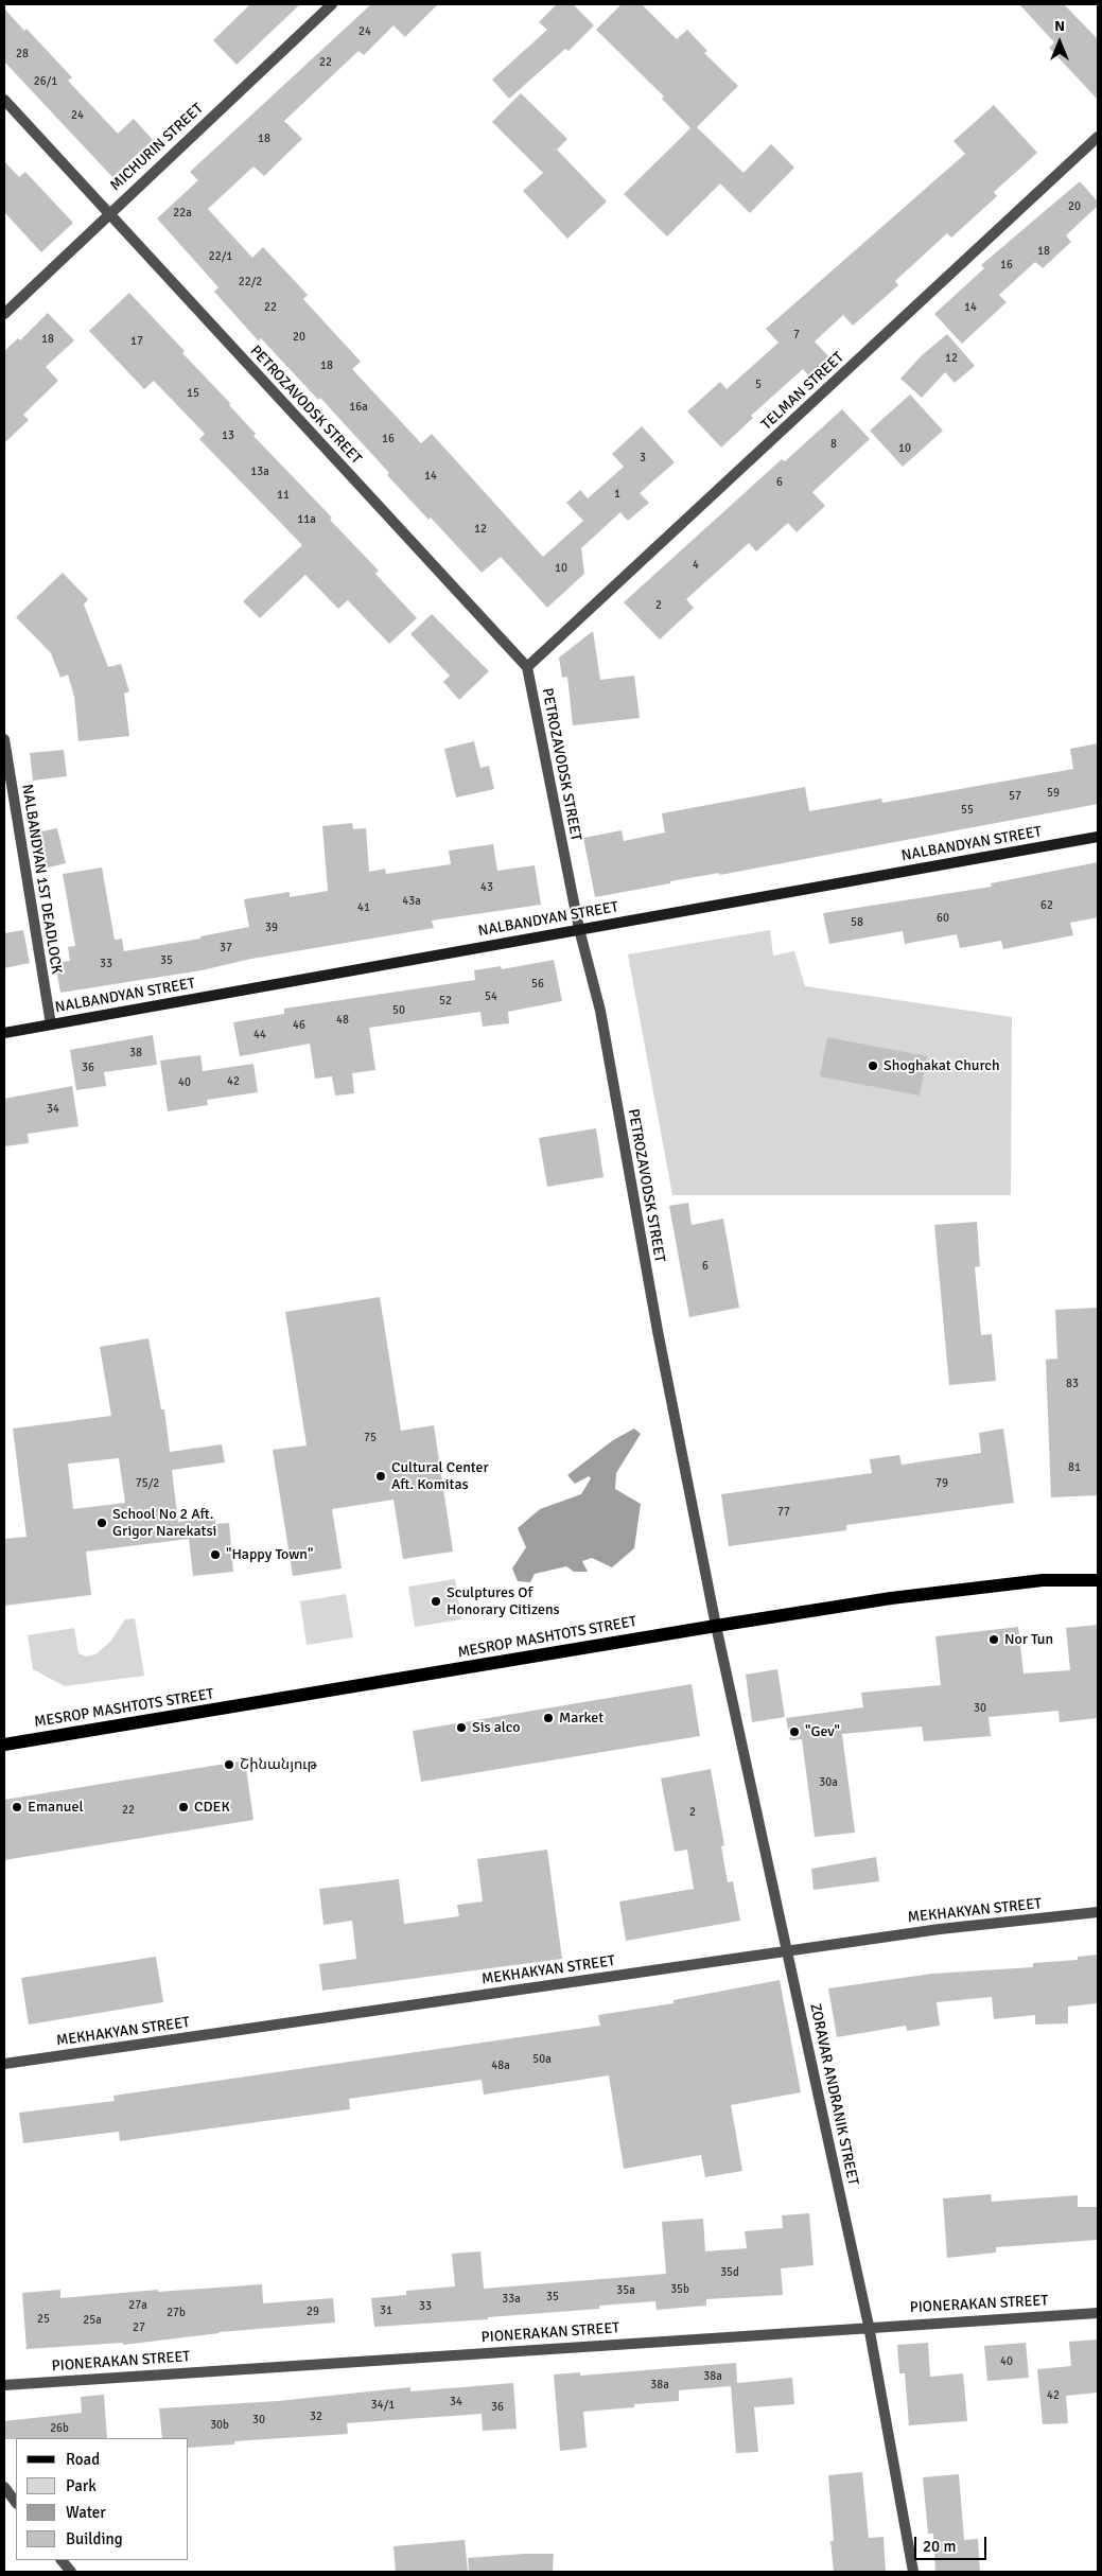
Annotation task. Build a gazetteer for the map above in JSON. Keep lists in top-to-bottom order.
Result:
{
  "streets": {
    "main road": ["MESROP MASHTOTS STREET"],
    "street": [
      "MICHURIN STREET",
      "TELMAN STREET",
      "PETROZAVODSK STREET",
      "NALBANDYAN STREET",
      "NALBANDYAN 1ST DEADLOCK",
      "MEKHAKYAN STREET",
      "ZORAVAR ANDRANIK STREET",
      "PIONERAKAN STREET"
    ]
  },
  "crossings": [
    ["MICHURIN STREET", "PETROZAVODSK STREET"],
    ["TELMAN STREET", "PETROZAVODSK STREET"],
    ["PETROZAVODSK STREET", "NALBANDYAN STREET"],
    ["PETROZAVODSK STREET", "MESROP MASHTOTS STREET"],
    ["PETROZAVODSK STREET", "ZORAVAR ANDRANIK STREET"],
    ["NALBANDYAN STREET", "NALBANDYAN 1ST DEADLOCK"],
    ["MESROP MASHTOTS STREET", "ZORAVAR ANDRANIK STREET"],
    ["MEKHAKYAN STREET", "ZORAVAR ANDRANIK STREET"],
    ["ZORAVAR ANDRANIK STREET", "PIONERAKAN STREET"]
  ],
  "places": [
    "Shoghakat Church",
    "Cultural Center Aft. Komitas",
    "School No 2 Aft. Grigor Narekatsi",
    "\"Happy Town\"",
    "Sculptures Of Honorary Citizens",
    "Nor Tun",
    "Market",
    "Sis alco",
    "\"Gev\"",
    "Շինանյութ",
    "Emanuel",
    "CDEK"
  ],
  "house_numbers": [
    "24",
    "28",
    "22",
    "26/1",
    "24",
    "18",
    "20",
    "22a",
    "18",
    "22/1",
    "16",
    "22/2",
    "22",
    "14",
    "7",
    "20",
    "18",
    "17",
    "12",
    "18",
    "5",
    "15",
    "16a",
    "13",
    "16",
    "8",
    "10",
    "3",
    "13a",
    "14",
    "6",
    "1",
    "11",
    "11a",
    "12",
    "4",
    "10",
    "2",
    "59",
    "57",
    "55",
    "43",
    "43a",
    "62",
    "41",
    "60",
    "58",
    "39",
    "37",
    "35",
    "33",
    "56",
    "54",
    "52",
    "50",
    "48",
    "46",
    "44",
    "38",
    "36",
    "42",
    "40",
    "34",
    "6",
    "83",
    "75",
    "81",
    "75/2",
    "79",
    "77",
    "30",
    "30a",
    "22",
    "2",
    "50a",
    "48a",
    "35d",
    "35b",
    "35a",
    "35",
    "33a",
    "27a",
    "33",
    "31",
    "29",
    "27b",
    "25",
    "25a",
    "27",
    "40",
    "38a",
    "38a",
    "42",
    "34",
    "34/1",
    "36",
    "32",
    "30",
    "30b",
    "26b"
  ],
  "legend": [
    "Road",
    "Park",
    "Water",
    "Building"
  ],
  "scale_bar": "20 m",
  "north": "top"
}
